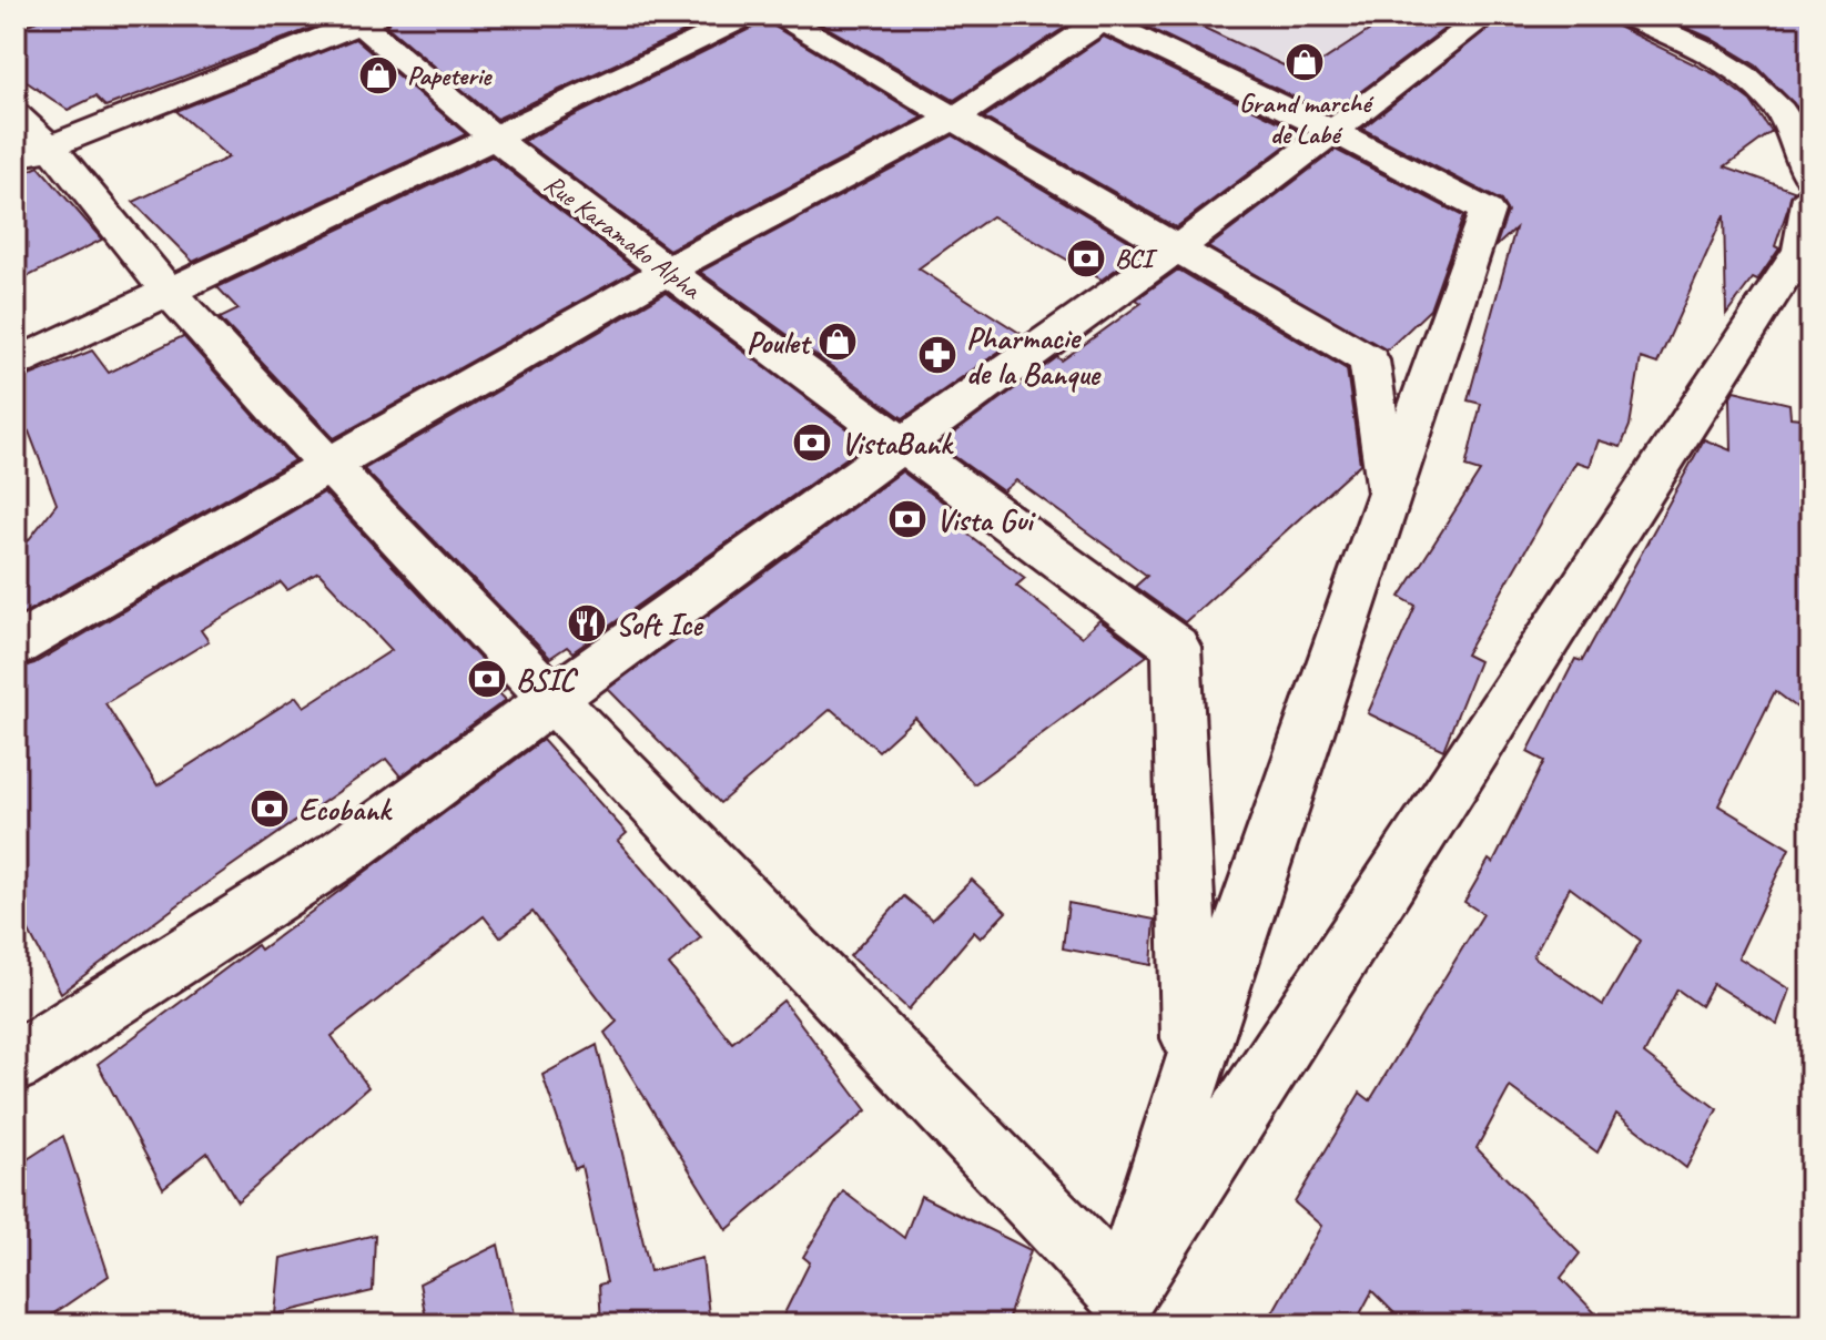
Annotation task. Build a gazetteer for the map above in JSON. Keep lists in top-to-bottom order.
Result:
{
  "streets": {
    "street": ["Rue Karamako Alpha"]
  },
  "places": {
    "shop": ["Grand marché de Labé", "Papeterie", "Poulet"],
    "bank": [
      "BCI",
      "VistaBank",
      "Vista Gui",
      "BSIC",
      "Ecobank"
    ],
    "pharmacy": ["Pharmacie de la Banque"],
    "restaurant": ["Soft Ice"]
  }
}
